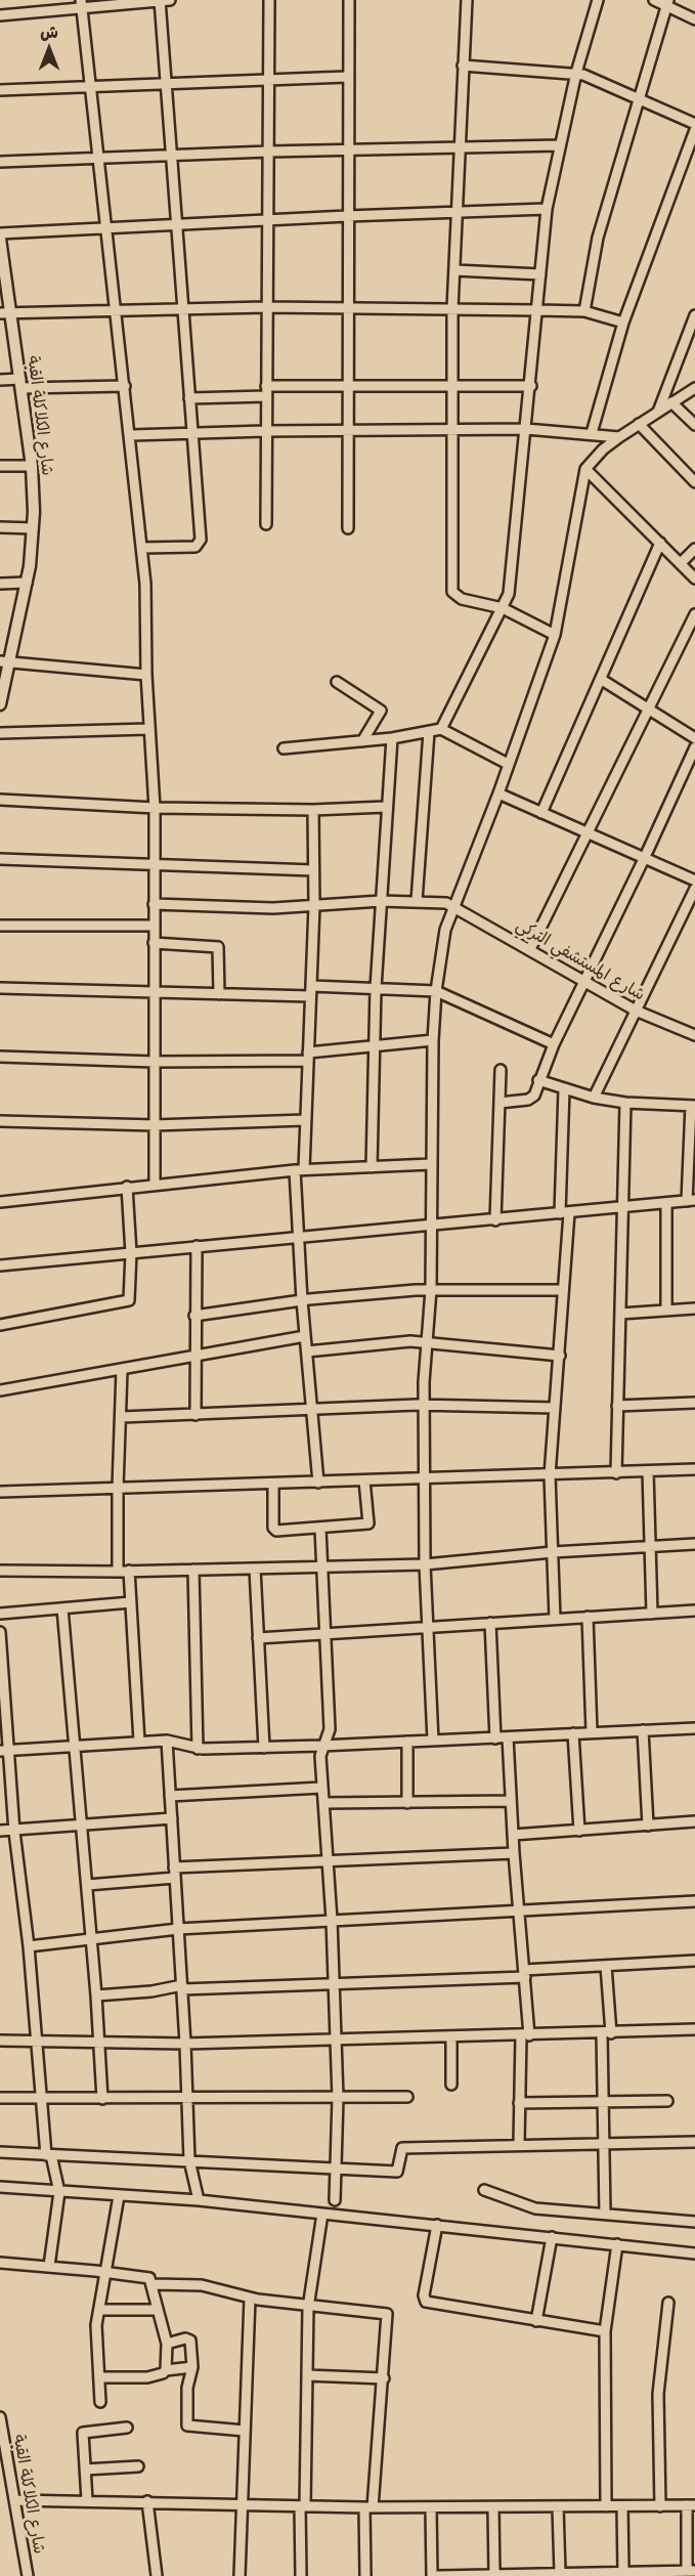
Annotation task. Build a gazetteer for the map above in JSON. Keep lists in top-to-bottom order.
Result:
{
  "streets": {
    "street": ["شارع الكلاكلة القبة", "شارع المستشفي التركي"]
  },
  "north": "top"
}
